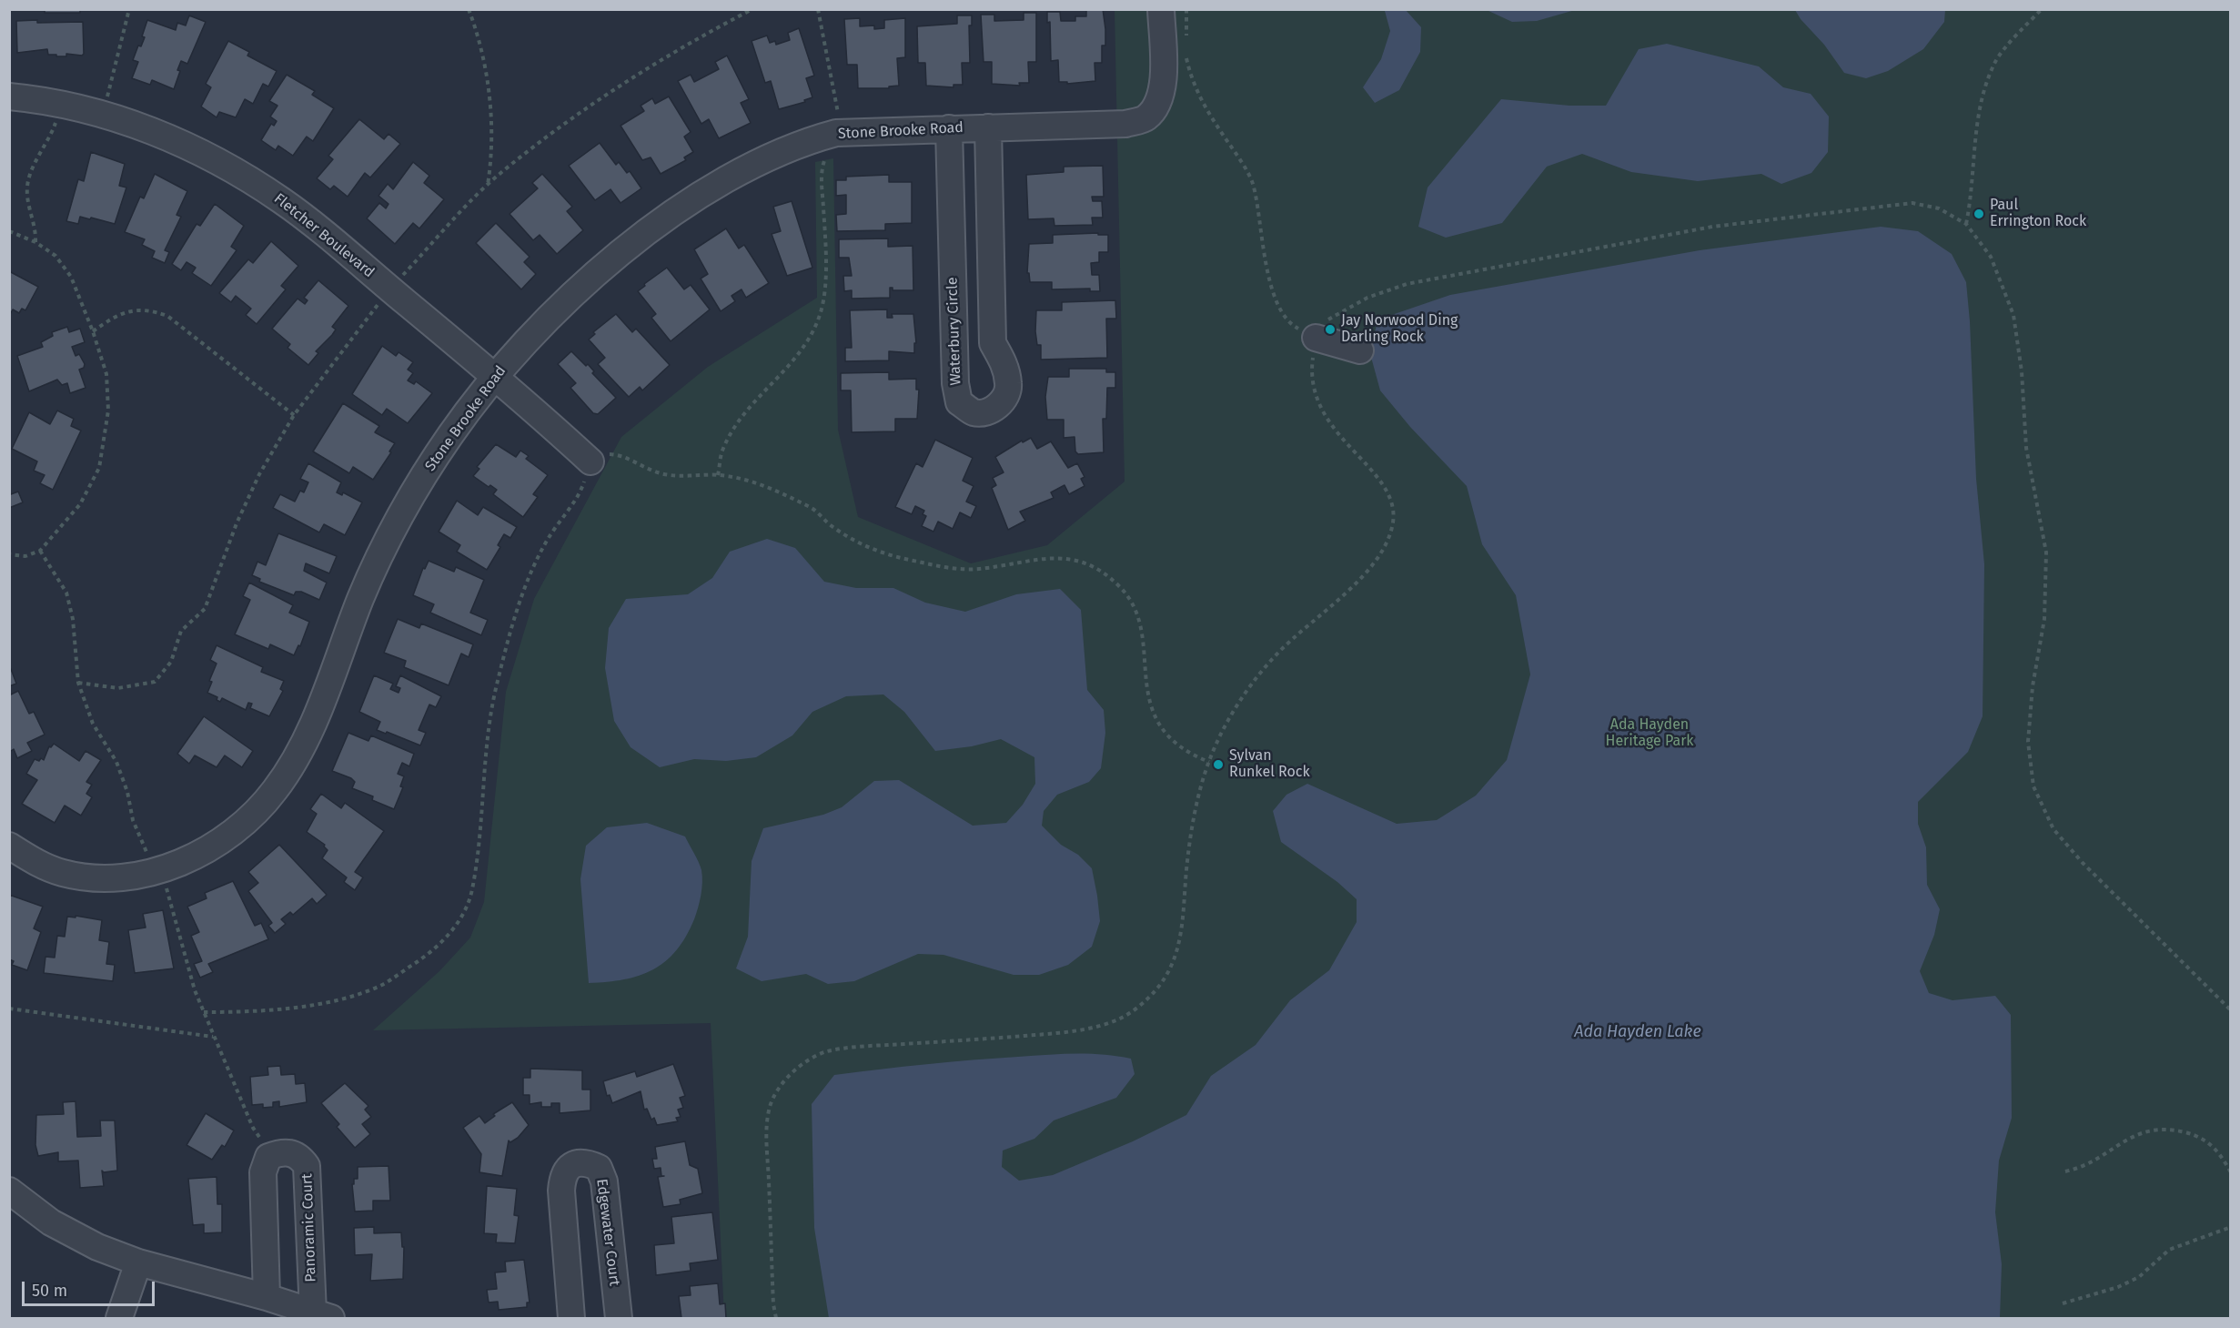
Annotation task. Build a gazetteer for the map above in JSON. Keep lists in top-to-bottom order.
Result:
{
  "streets": {
    "street": [
      "Stone Brooke Road",
      "Fletcher Boulevard",
      "Waterbury Circle",
      "Panoramic Court",
      "Edgewater Court"
    ]
  },
  "crossings": [
    ["Stone Brooke Road", "Fletcher Boulevard"],
    ["Stone Brooke Road", "Waterbury Circle"]
  ],
  "water": ["Ada Hayden Lake"],
  "parks": ["Ada Hayden Heritage Park"],
  "places": ["Paul Errington Rock", "Jay Norwood Ding Darling Rock", "Sylvan Runkel Rock"],
  "scale_bar": "50 m"
}
